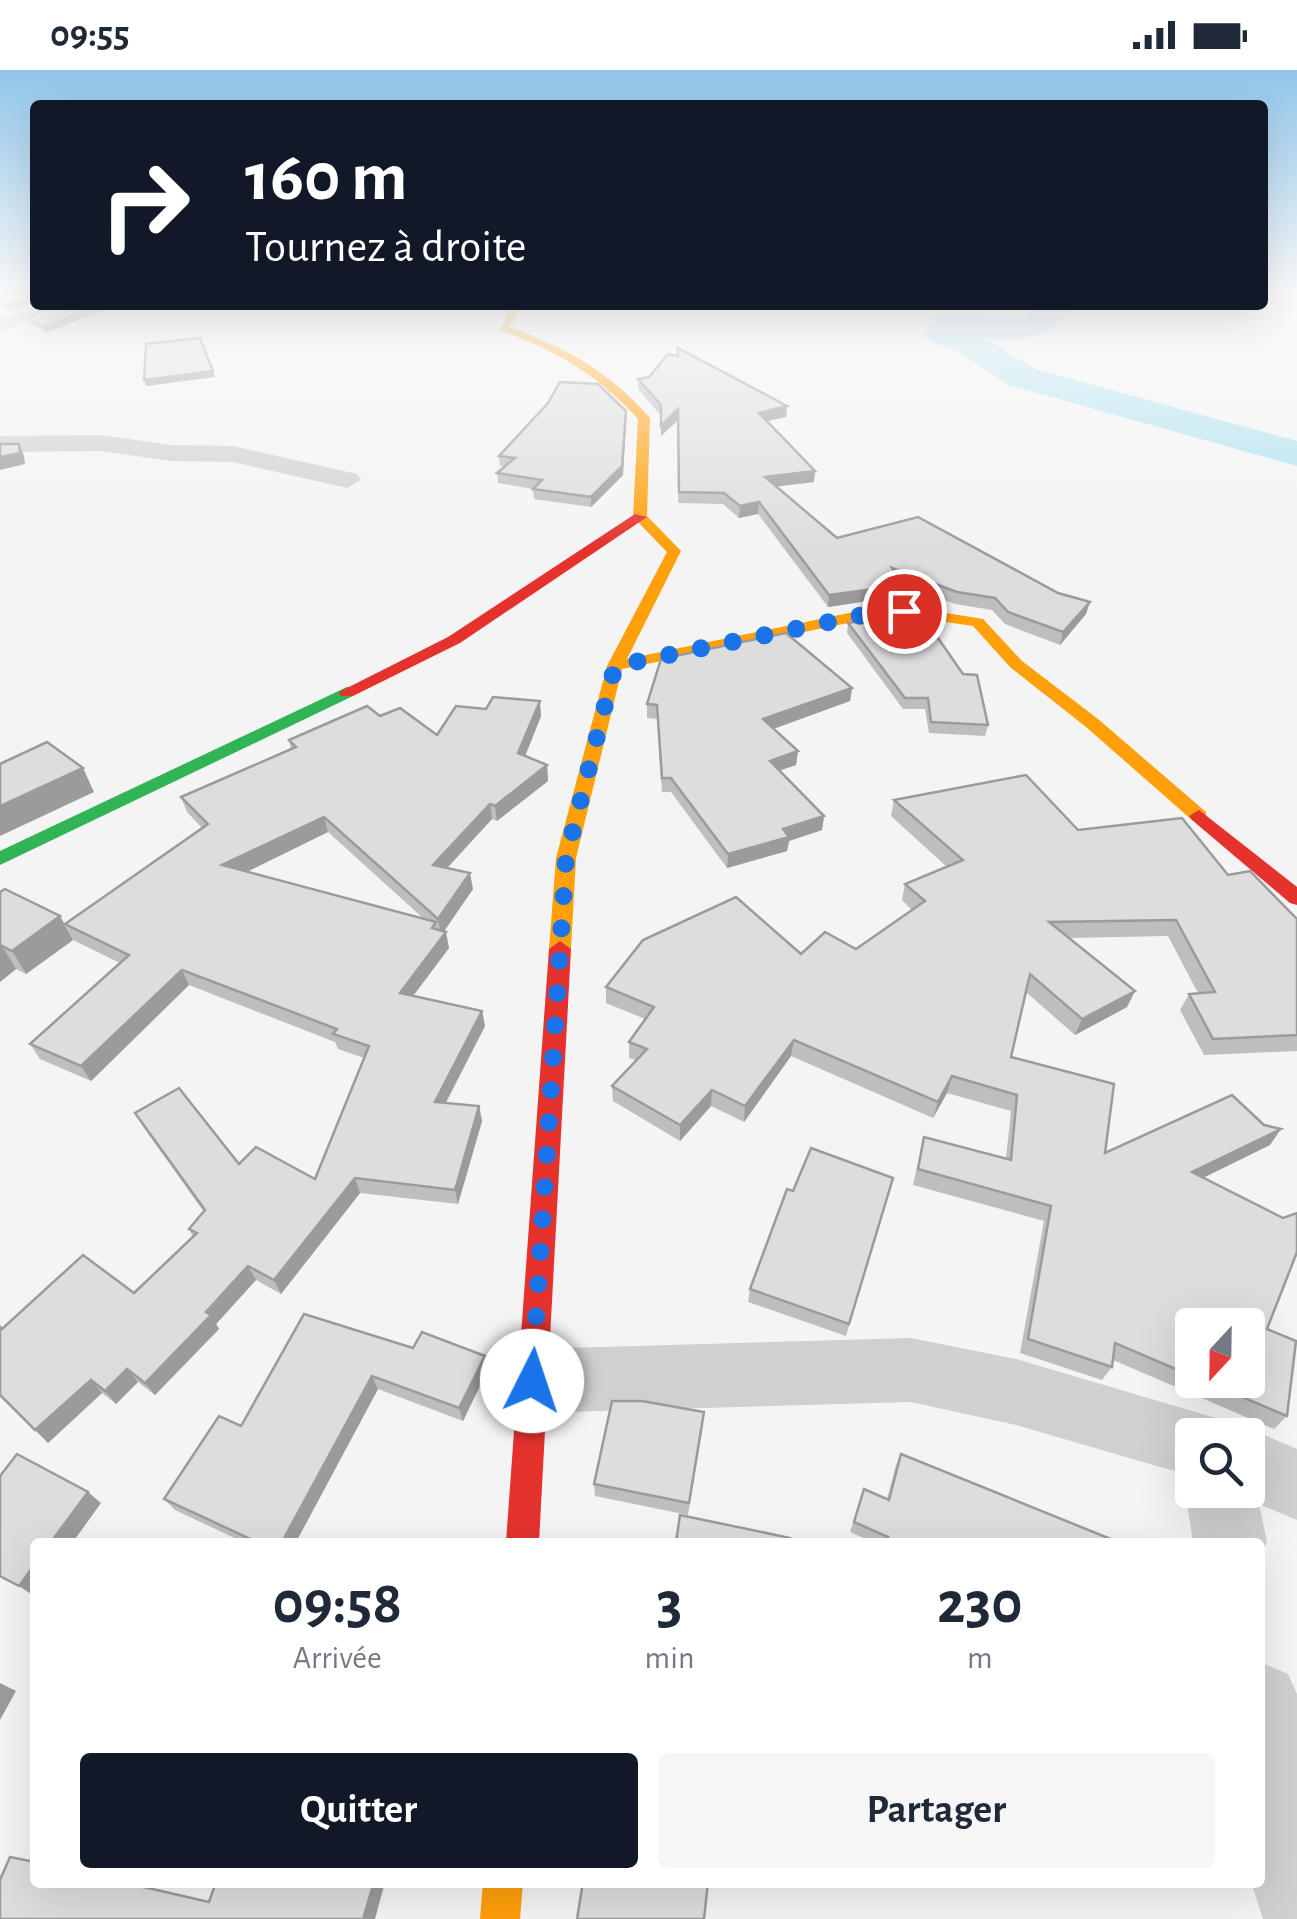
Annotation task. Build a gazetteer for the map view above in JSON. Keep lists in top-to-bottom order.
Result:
{
  "north": "bottom",
  "page": {
    "status": "09:55",
    "turn": ["160 m", "Tournez à droite"],
    "eta": [
      "09:58",
      "Arrivée",
      "3",
      "min",
      "230",
      "m"
    ],
    "buttons": ["Quitter", "Partager"]
  }
}
